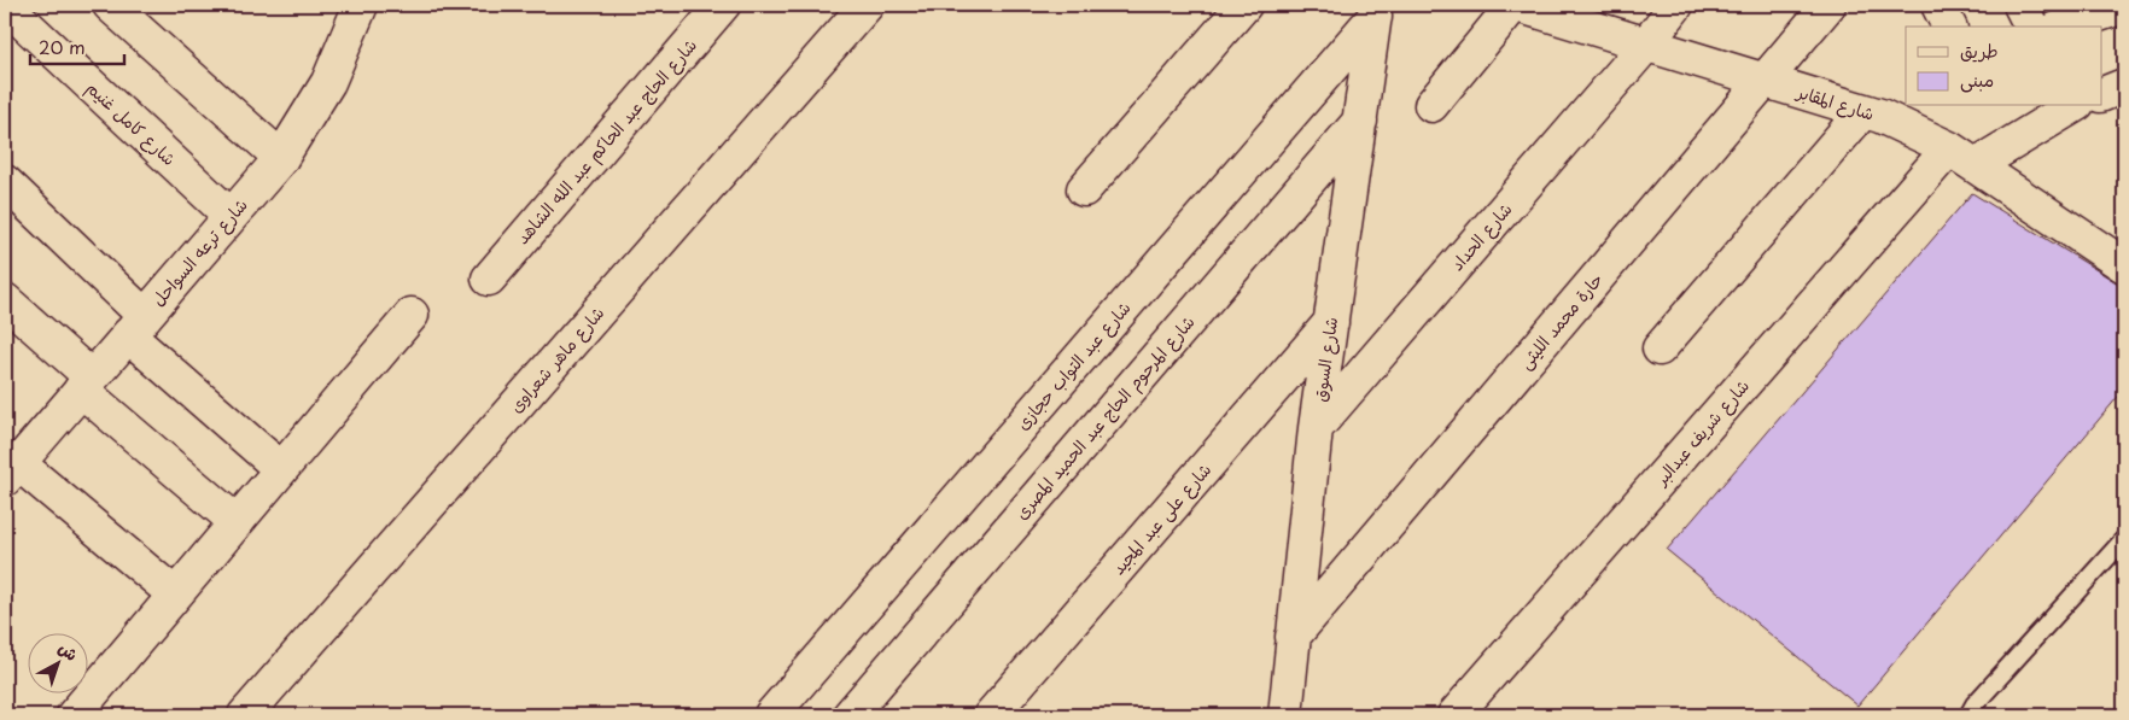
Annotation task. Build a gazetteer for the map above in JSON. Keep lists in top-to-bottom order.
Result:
{
  "streets": {
    "street": [
      "شارع المقابر",
      "شارع كامل غنيم",
      "شارع الحاج عبد الحاكم عبد الله الشاهد",
      "شارع الحداد",
      "شارع ترعه السواحل",
      "حارة محمد الليثى",
      "شارع ماهر شعراوى",
      "شارع السوق",
      "شارع عبد التواب حجازى",
      "شارع المرحوم الحاج عبد الحميد المصرى",
      "شارع شريف عبدالبر",
      "شارع على عبد المجيد"
    ]
  },
  "crossings": [
    ["شارع المقابر", "شارع الحداد"],
    ["شارع المقابر", "حارة محمد الليثى"],
    ["شارع المقابر", "شارع شريف عبدالبر"],
    ["شارع كامل غنيم", "شارع ترعه السواحل"],
    ["شارع الحداد", "شارع السوق"],
    ["حارة محمد الليثى", "شارع السوق"],
    ["شارع السوق", "شارع عبد التواب حجازى"],
    ["شارع السوق", "شارع المرحوم الحاج عبد الحميد المصرى"],
    ["شارع السوق", "شارع على عبد المجيد"]
  ],
  "legend": ["طريق", "مبنى"],
  "scale_bar": "20 m",
  "north": "top right"
}
